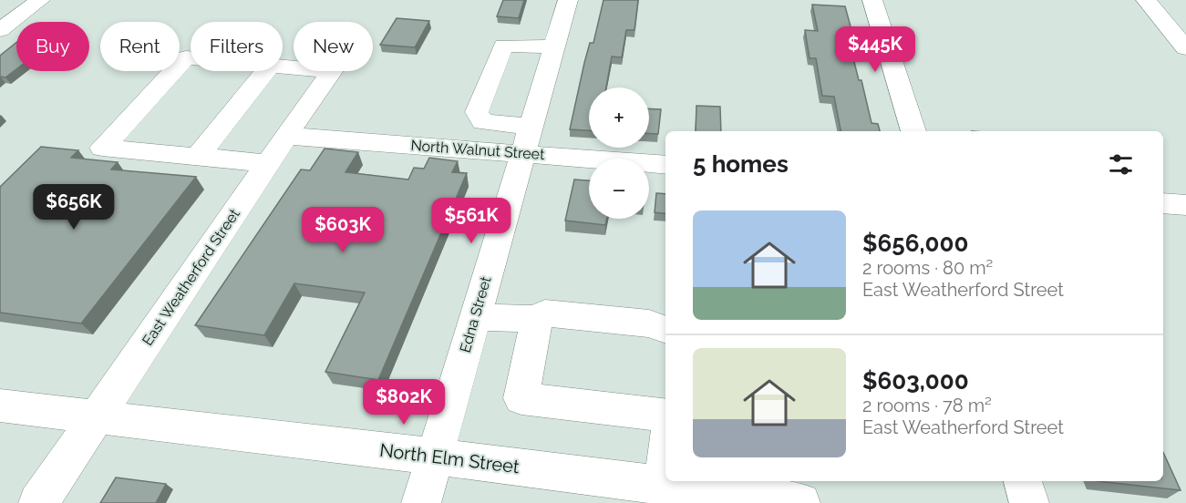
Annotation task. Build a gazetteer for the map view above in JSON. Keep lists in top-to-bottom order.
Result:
{
  "streets": {
    "street": [
      "North Walnut Street",
      "East Weatherford Street",
      "Edna Street",
      "North Elm Street"
    ]
  },
  "crossings": [
    ["North Walnut Street", "East Weatherford Street"],
    ["North Walnut Street", "Edna Street"],
    ["East Weatherford Street", "North Elm Street"],
    ["Edna Street", "North Elm Street"]
  ],
  "page": {
    "chip": [
      "Buy",
      "Rent",
      "Filters",
      "New"
    ],
    "price": [
      "$445K",
      "$656K",
      "$561K",
      "$603K",
      "$802K"
    ],
    "map_buttons": ["+", "−"],
    "heading": "5 homes",
    "list": [
      {
        "name": "$656,000",
        "note": "2 rooms · 80 m² · East Weatherford Street"
      },
      {
        "name": "$603,000",
        "note": "2 rooms · 78 m² · East Weatherford Street"
      }
    ]
  }
}
